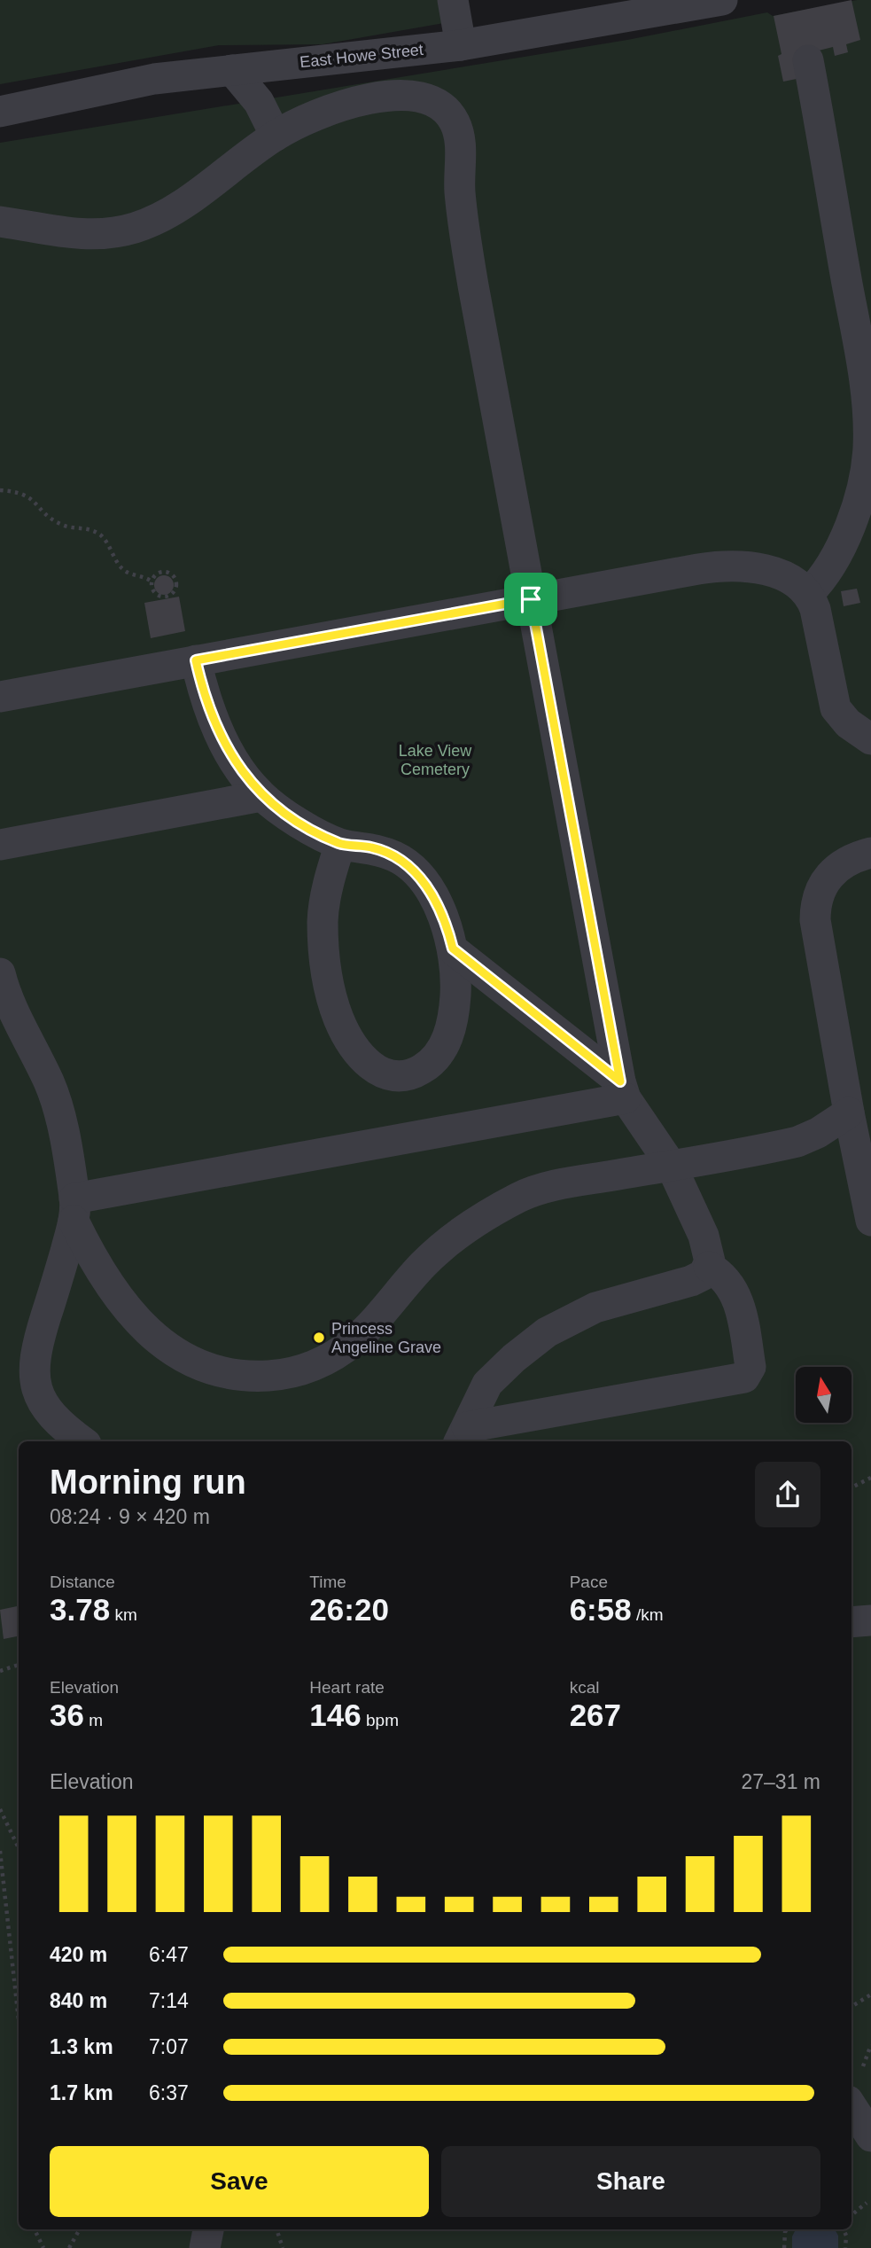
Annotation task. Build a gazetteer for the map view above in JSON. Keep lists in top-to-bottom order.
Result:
{
  "streets": {
    "street": ["East Howe Street"]
  },
  "parks": ["Lake View Cemetery"],
  "places": ["Princess Angeline Grave"],
  "north": "top",
  "page": {
    "heading": ["Morning run", "08:24 · 9 × 420 m"],
    "stats": [
      ["Distance", "3.78 km"],
      ["Time", "26:20"],
      ["Pace", "6:58 /km"],
      ["Elevation", "36 m"],
      ["Heart rate", "146 bpm"],
      ["kcal", "267"]
    ],
    "chart": ["Elevation", "27–31 m"],
    "list": [
      {
        "name": "420 m",
        "note": "6:47"
      },
      {
        "name": "840 m",
        "note": "7:14"
      },
      {
        "name": "1.3 km",
        "note": "7:07"
      },
      {
        "name": "1.7 km",
        "note": "6:37"
      }
    ],
    "buttons": ["Save", "Share"]
  }
}
